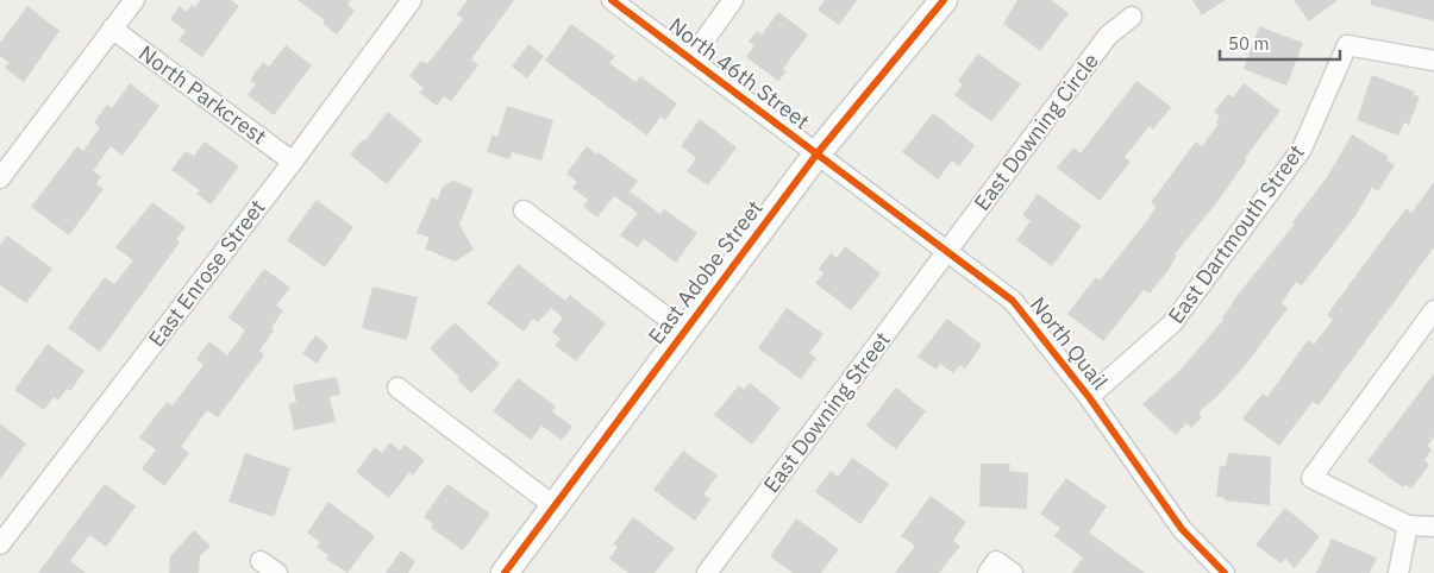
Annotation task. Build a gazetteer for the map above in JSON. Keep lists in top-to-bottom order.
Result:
{
  "streets": {
    "street": [
      "North 46th Street",
      "North Parkcrest",
      "East Downing Circle",
      "East Dartmouth Street",
      "East Adobe Street",
      "East Enrose Street",
      "North Quail",
      "East Downing Street"
    ]
  },
  "crossings": [
    ["North 46th Street", "East Adobe Street"],
    ["North 46th Street", "North Quail"],
    ["North Parkcrest", "East Enrose Street"],
    ["East Downing Circle", "North Quail"],
    ["East Downing Circle", "East Downing Street"],
    ["East Dartmouth Street", "North Quail"],
    ["East Adobe Street", "North Quail"],
    ["North Quail", "East Downing Street"]
  ],
  "scale_bar": "50 m"
}
